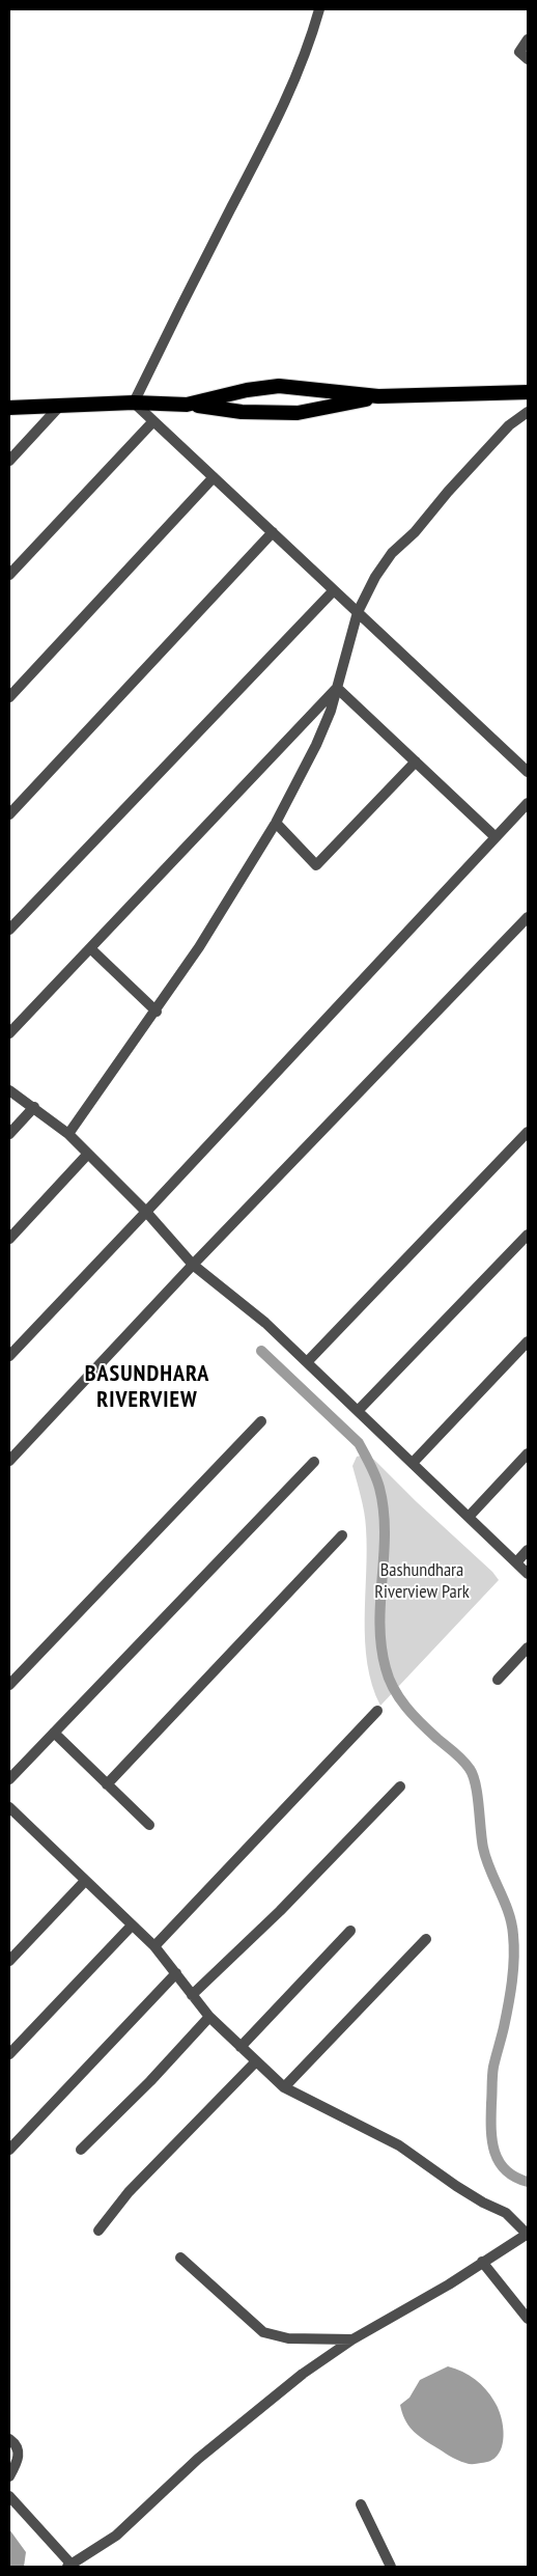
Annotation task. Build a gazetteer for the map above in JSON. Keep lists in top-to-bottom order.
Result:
{
  "districts": ["BASUNDHARA RIVERVIEW"],
  "parks": ["Bashundhara Riverview Park"]
}
